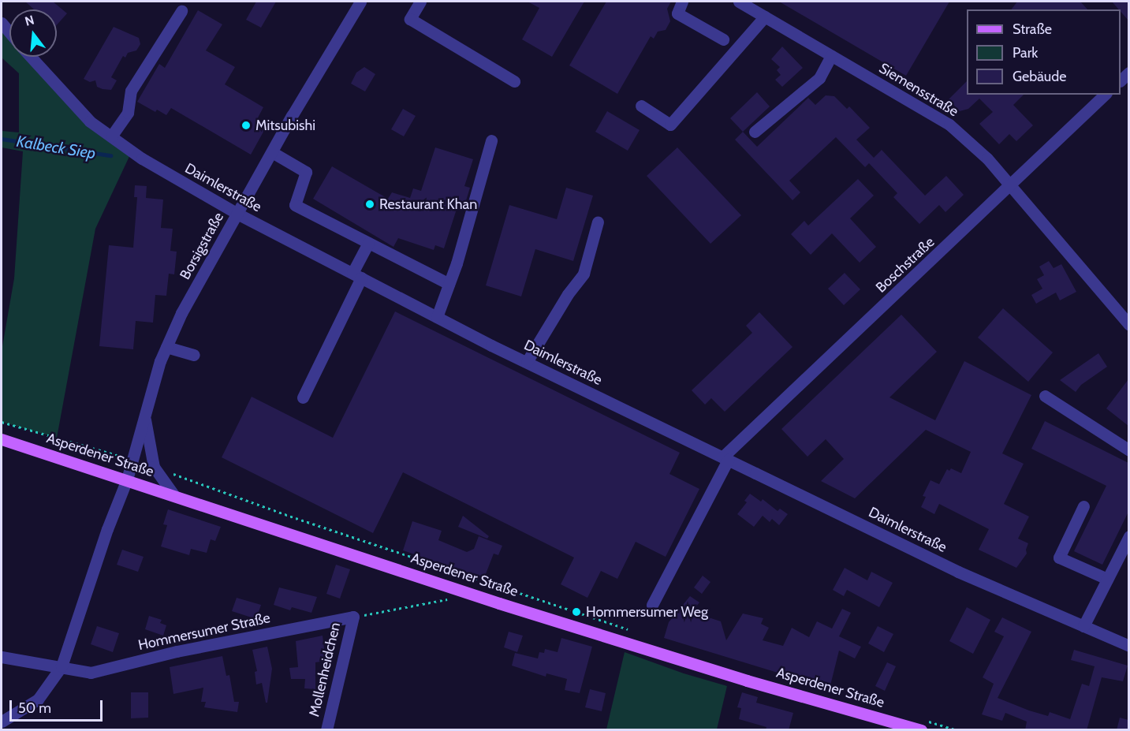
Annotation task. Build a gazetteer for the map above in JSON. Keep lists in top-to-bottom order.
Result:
{
  "streets": {
    "main road": ["Asperdener Straße"],
    "street": [
      "Siemensstraße",
      "Daimlerstraße",
      "Borsigstraße",
      "Boschstraße",
      "Hommersumer Straße",
      "Mollenheidchen"
    ]
  },
  "crossings": [
    ["Siemensstraße", "Boschstraße"],
    ["Daimlerstraße", "Borsigstraße"],
    ["Daimlerstraße", "Boschstraße"],
    ["Borsigstraße", "Asperdener Straße"],
    ["Hommersumer Straße", "Mollenheidchen"]
  ],
  "water": ["Kalbeck Siep"],
  "places": ["Mitsubishi", "Restaurant Khan", "Hommersumer Weg"],
  "legend": ["Straße", "Park", "Gebäude"],
  "scale_bar": "50 m",
  "north": "top"
}
